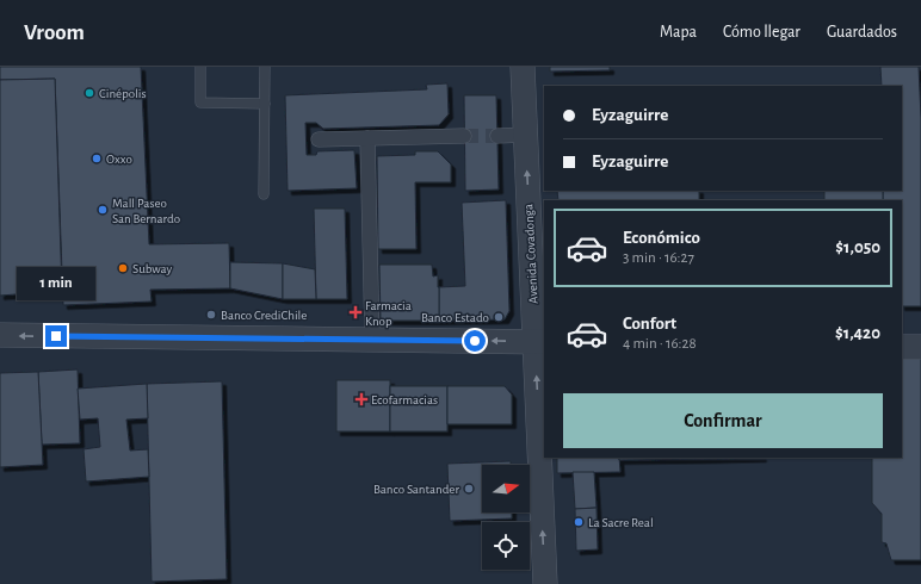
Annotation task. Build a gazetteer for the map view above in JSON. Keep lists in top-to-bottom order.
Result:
{
  "streets": {
    "street": ["Avenida Covadonga"]
  },
  "places": {
    "other": [
      "Cinépolis",
      "Oxxo",
      "Mall Paseo San Bernardo",
      "Subway",
      "Banco CrediChile",
      "Banco Estado",
      "Banco Santander",
      "La Sacre Real"
    ],
    "health": ["Farmacia Knop", "Ecofarmacias"]
  },
  "north": "right",
  "page": {
    "header": "Vroom",
    "nav": ["Mapa", "Cómo llegar", "Guardados"],
    "banner": ["Eyzaguirre", "Eyzaguirre"],
    "list": [
      {
        "name": "Económico",
        "note": "3 min · 16:27",
        "value": "$1,050"
      },
      {
        "name": "Confort",
        "note": "4 min · 16:28",
        "value": "$1,420"
      }
    ],
    "bubble": "1 min",
    "buttons": "Confirmar"
  }
}
